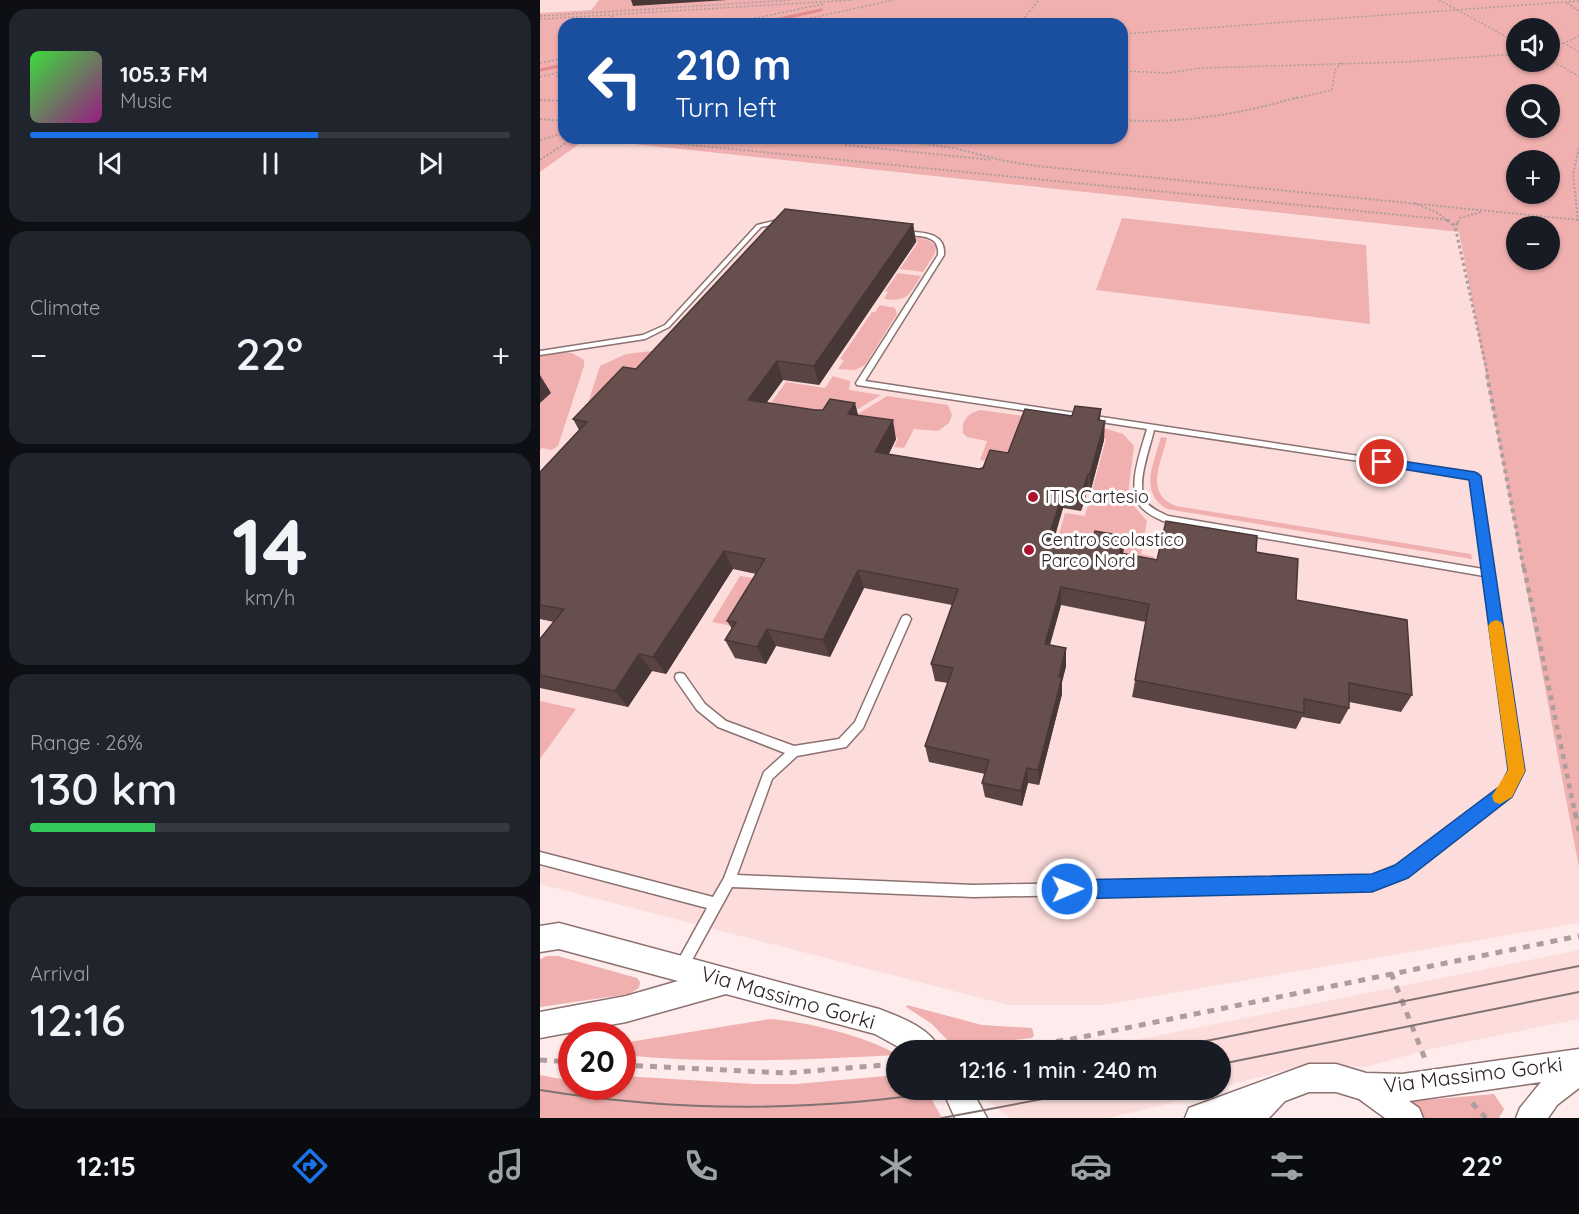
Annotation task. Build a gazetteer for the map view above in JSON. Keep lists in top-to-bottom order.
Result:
{
  "streets": {
    "street": ["Via Massimo Gorki"]
  },
  "places": ["ITIS Cartesio", "Centro scolastico Parco Nord"],
  "page": {
    "map_buttons": ["+", "−"],
    "turn": ["210 m", "Turn left"],
    "song": ["105.3 FM", "Music"],
    "tile": [
      "Climate",
      ["14", "km/h"],
      ["Range · 26%", "130 km"],
      ["Arrival", "12:16"]
    ],
    "heat": ["−", "22°", "+"],
    "limit": "20",
    "trip": "12:16 · 1 min · 240 m",
    "tabs": ["12:15", "22°"]
  }
}
